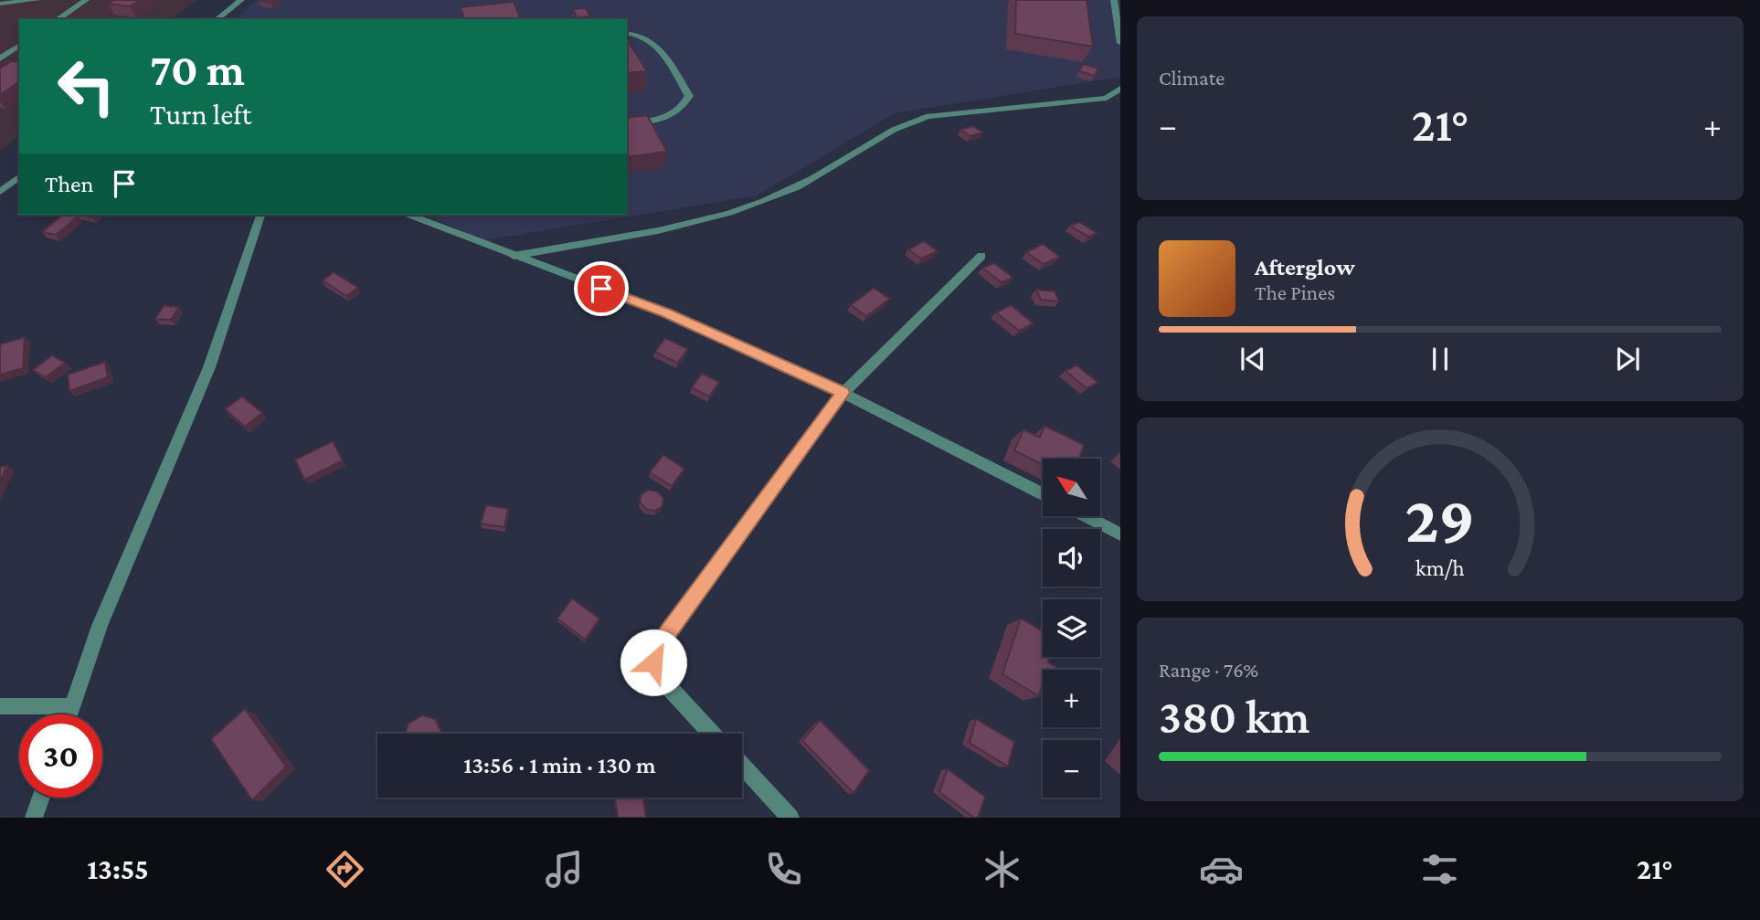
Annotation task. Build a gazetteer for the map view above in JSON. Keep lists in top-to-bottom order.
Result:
{
  "north": "top left",
  "page": {
    "tile": [
      "Climate",
      ["Range · 76%", "380 km"]
    ],
    "turn": ["70 m", "Turn left"],
    "heat": ["−", "21°", "+"],
    "then": "Then",
    "song": ["Afterglow", "The Pines"],
    "map_buttons": ["+", "−"],
    "limit": "30",
    "trip": "13:56 · 1 min · 130 m",
    "tabs": ["13:55", "21°"],
    "gauge": ["29", "km/h"]
  }
}
